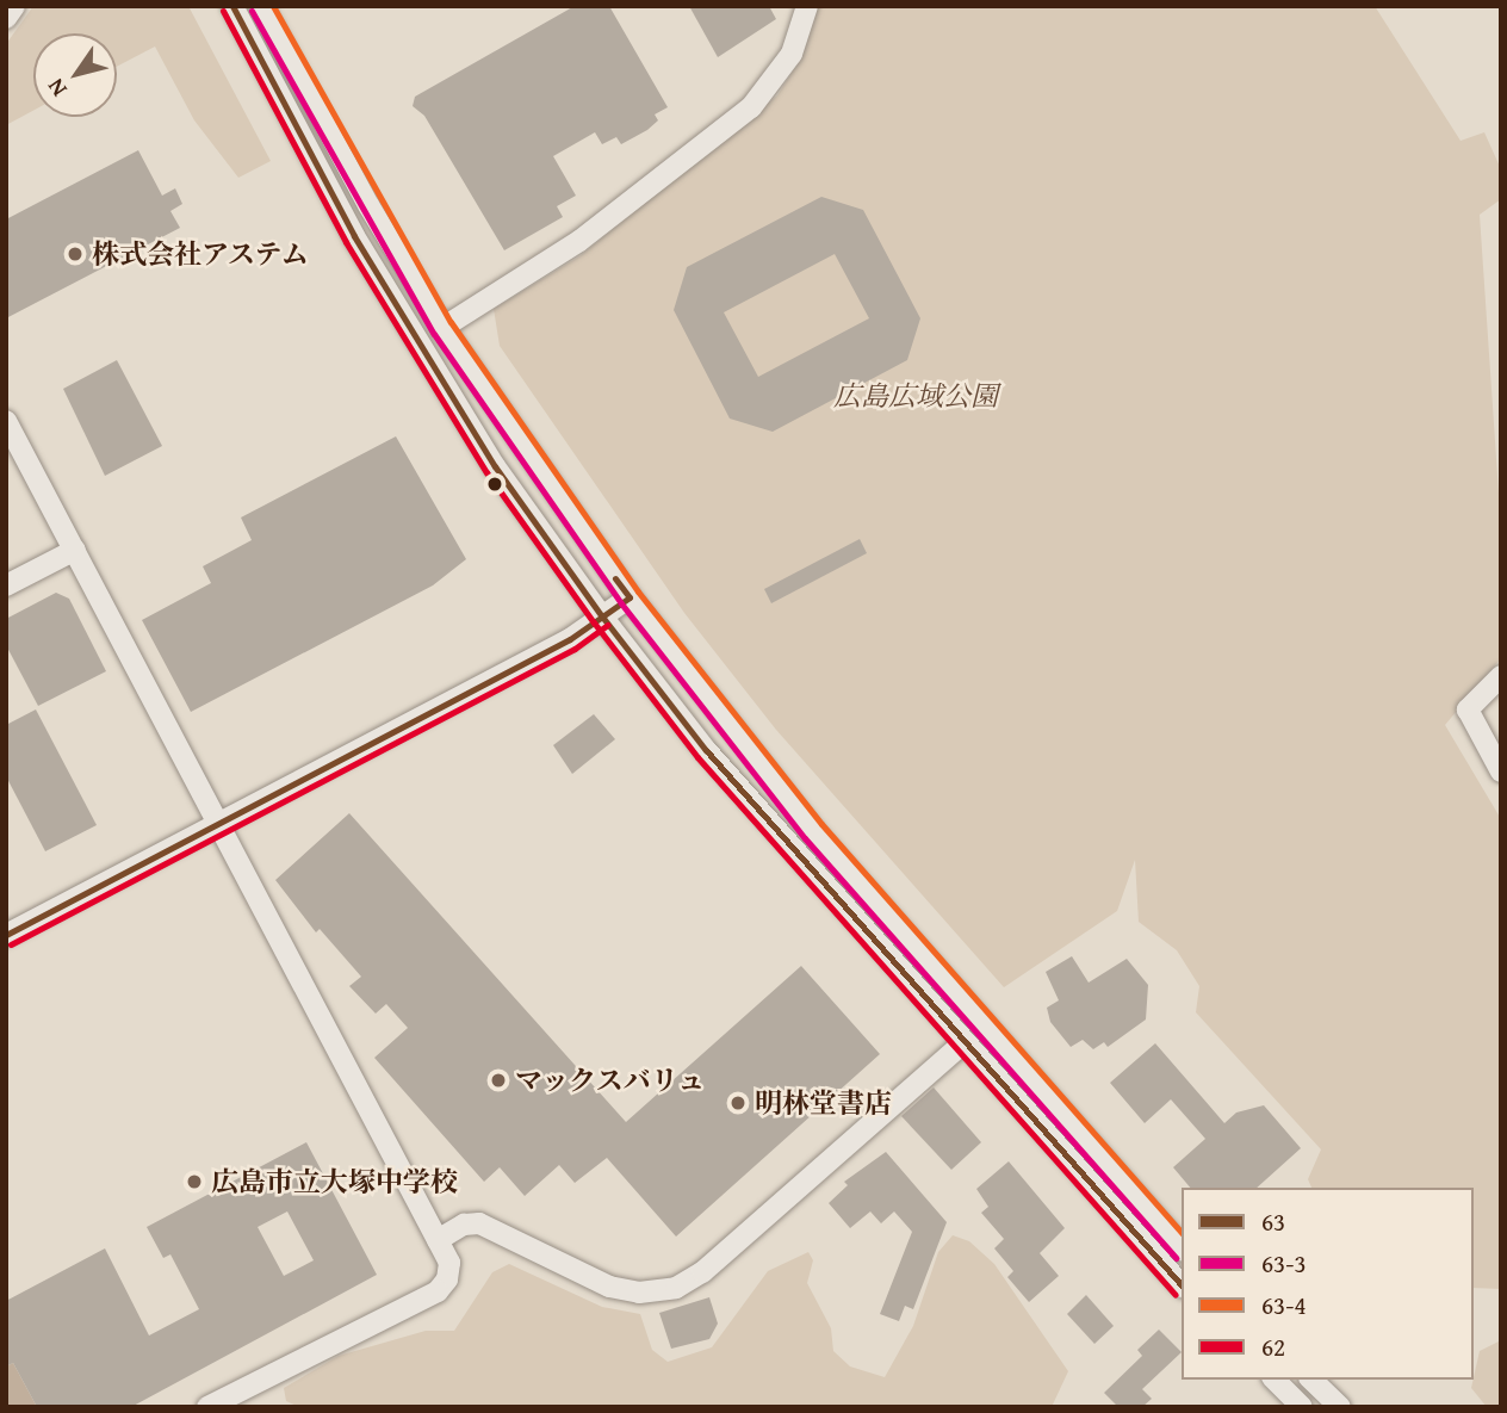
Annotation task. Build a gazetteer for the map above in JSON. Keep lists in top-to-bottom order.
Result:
{
  "parks": ["広島広域公園"],
  "places": [
    "株式会社アステム",
    "マックスバリュ",
    "明林堂書店",
    "広島市立大塚中学校"
  ],
  "lines": [
    "transit line 63",
    "transit line 63-4",
    "transit line 63-3",
    "transit line 62"
  ],
  "legend": [
    "63",
    "63-3",
    "63-4",
    "62"
  ],
  "north": "bottom left"
}
